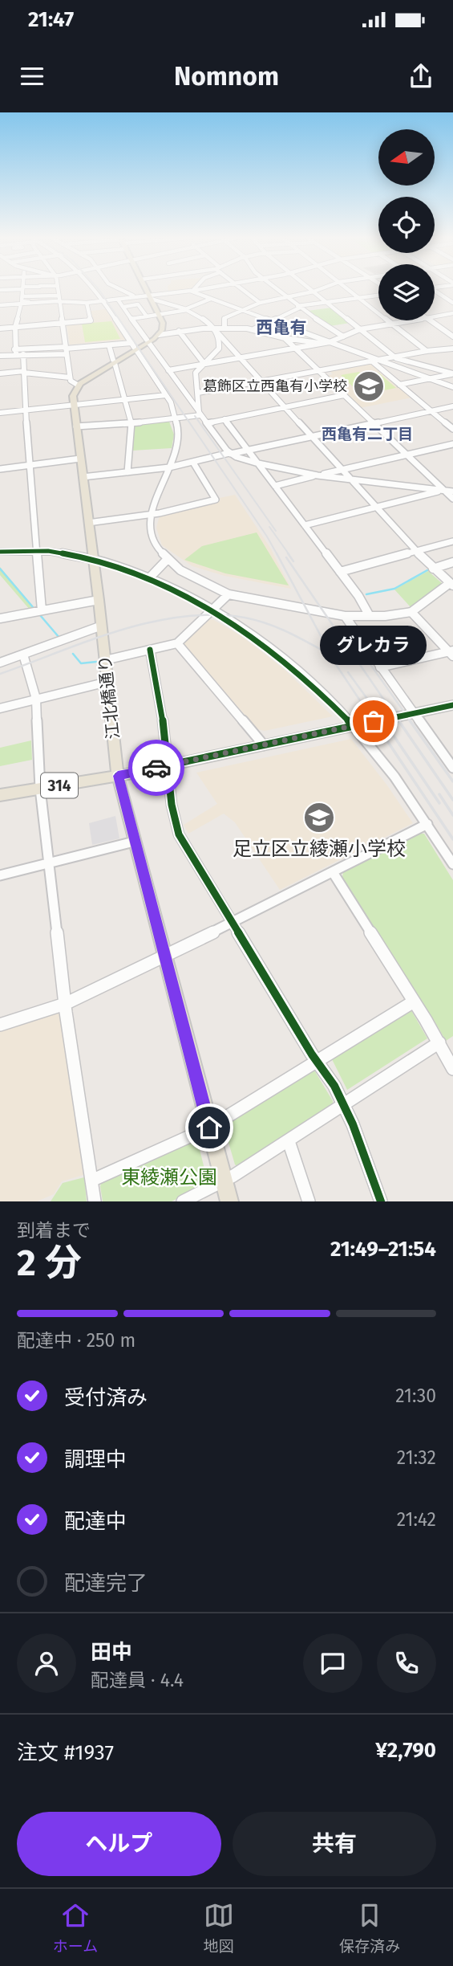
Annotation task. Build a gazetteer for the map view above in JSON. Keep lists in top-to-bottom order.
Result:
{
  "streets": {
    "main road": ["江北橋通り", "314"]
  },
  "crossings": [
    ["江北橋通り", "314"]
  ],
  "districts": ["西亀有", "西亀有二丁目"],
  "parks": ["東綾瀬公園"],
  "places": {
    "school or university": ["葛飾区立西亀有小学校", "足立区立綾瀬小学校"],
    "other": ["グレカラ"]
  },
  "north": "left",
  "page": {
    "status": "21:47",
    "header": "Nomnom",
    "bubble": "グレカラ",
    "heading": ["2 分", "到着まで", "21:49–21:54"],
    "panel": [
      "田中",
      "配達員 · 4.4",
      "注文 #1937",
      "¥2,790"
    ],
    "bar": "配達中 · 250 m",
    "list": [
      ["受付済み", "21:30"],
      ["調理中", "21:32"],
      ["配達中", "21:42"],
      "配達完了"
    ],
    "buttons": ["ヘルプ", "共有"],
    "tabs": ["ホーム", "地図", "保存済み"]
  }
}
